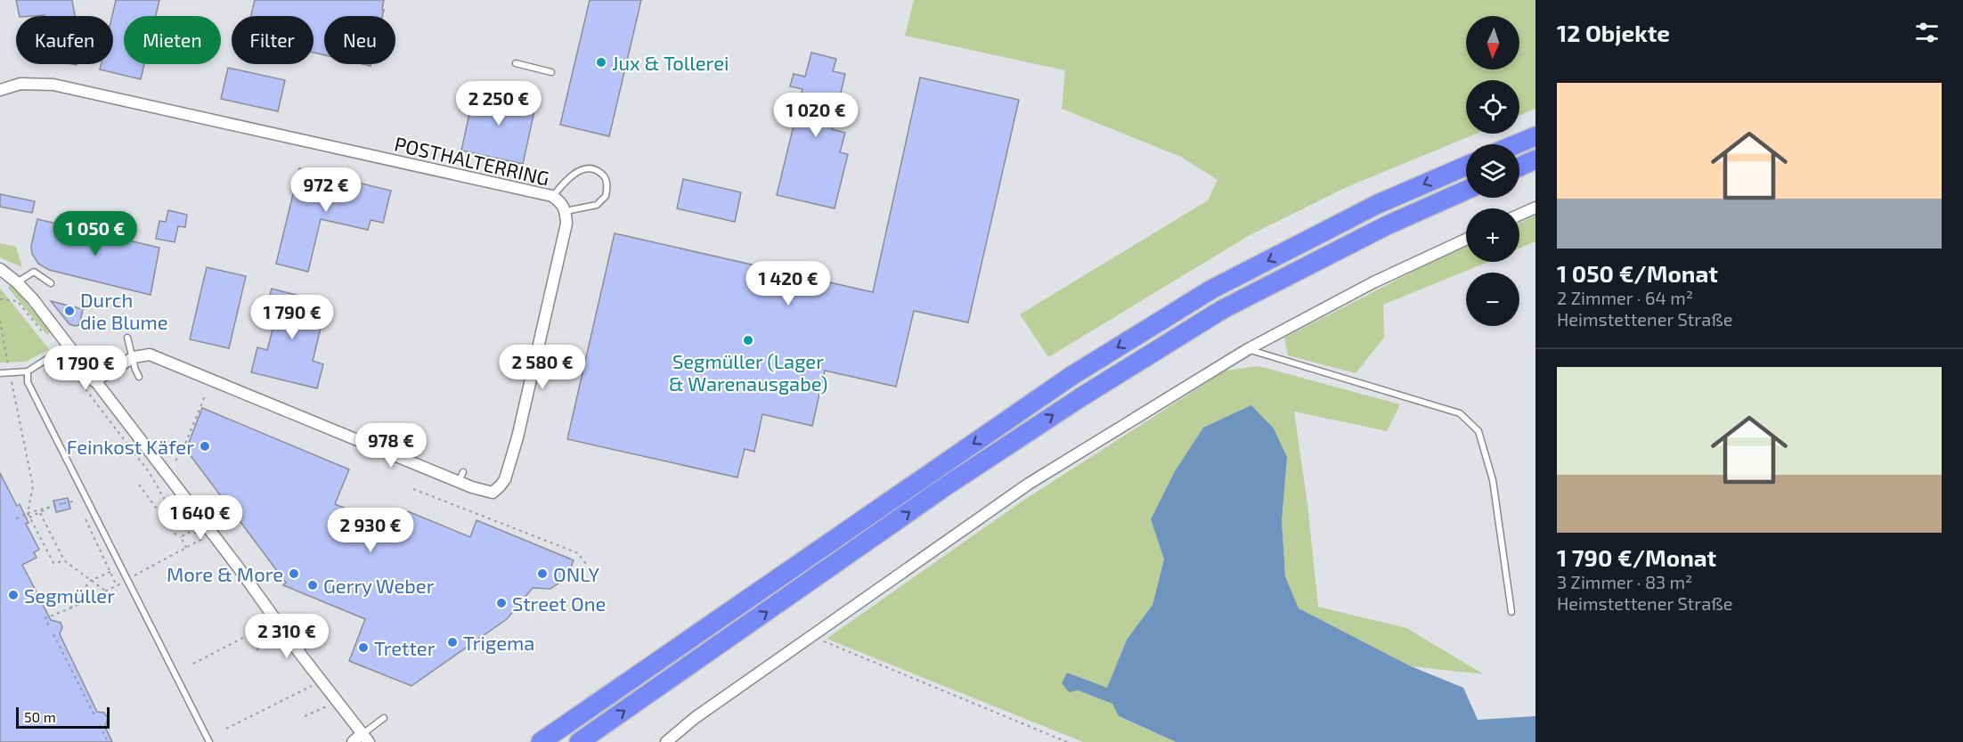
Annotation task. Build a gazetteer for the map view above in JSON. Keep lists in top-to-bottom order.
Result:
{
  "streets": {
    "street": ["POSTHALTERRING"]
  },
  "places": [
    "Jux & Tollerei",
    "Durch die Blume",
    "Segmüller (Lager & Warenausgabe)",
    "Feinkost Käfer",
    "More & More",
    "ONLY",
    "Gerry Weber",
    "Segmüller",
    "Street One",
    "Trigema",
    "Tretter"
  ],
  "scale_bar": "50 m",
  "north": "bottom",
  "page": {
    "heading": "12 Objekte",
    "map_buttons": ["+", "−"],
    "chip": [
      "Kaufen",
      "Mieten",
      "Filter",
      "Neu"
    ],
    "list": [
      {
        "name": "1 050 €/Monat",
        "note": "2 Zimmer · 64 m² · Heimstettener Straße"
      },
      {
        "name": "1 790 €/Monat",
        "note": "3 Zimmer · 83 m² · Heimstettener Straße"
      }
    ],
    "price": [
      "2 250 €",
      "1 020 €",
      "972 €",
      "1 050 €",
      "1 420 €",
      "1 790 €",
      "2 580 €",
      "1 790 €",
      "978 €",
      "1 640 €",
      "2 930 €",
      "2 310 €"
    ],
    "scale": "50 m"
  }
}
